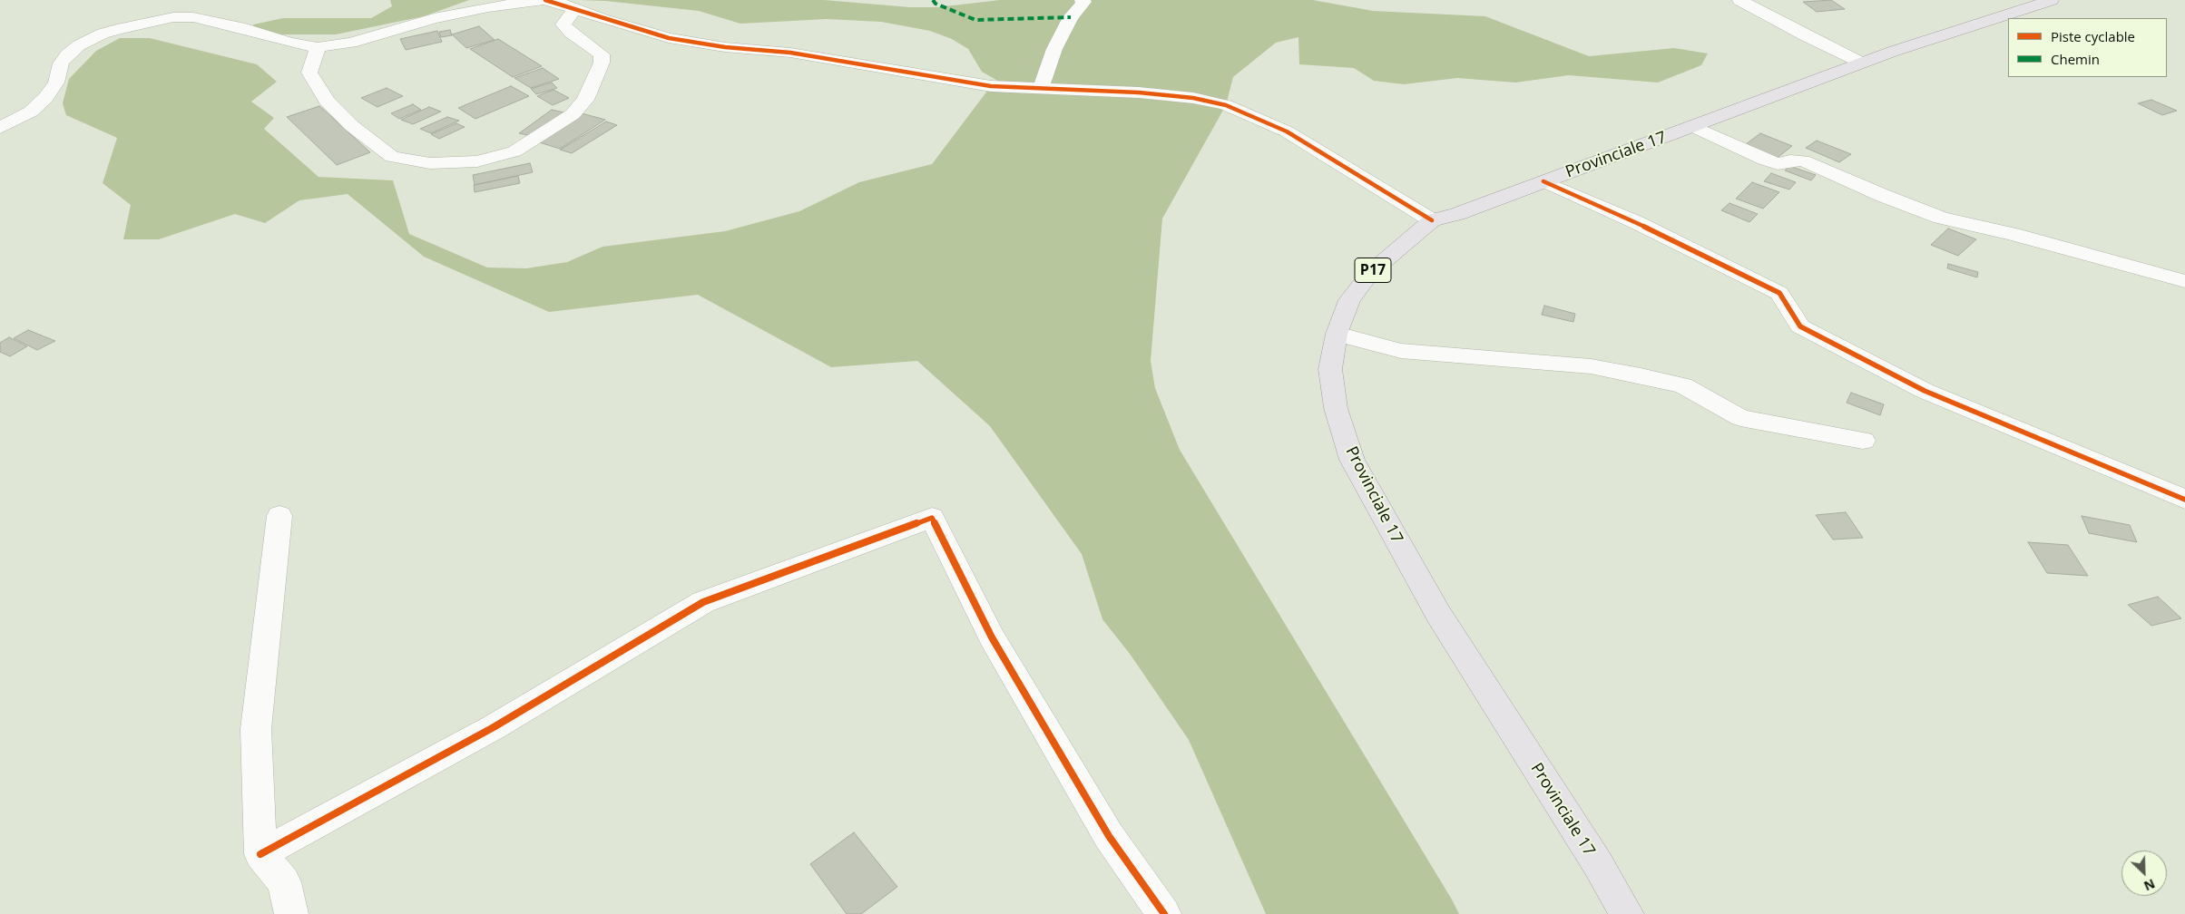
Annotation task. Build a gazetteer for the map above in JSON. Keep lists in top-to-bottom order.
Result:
{
  "streets": {
    "main road": ["Provinciale 17", "P17"]
  },
  "legend": ["Piste cyclable", "Chemin"],
  "north": "bottom right"
}
